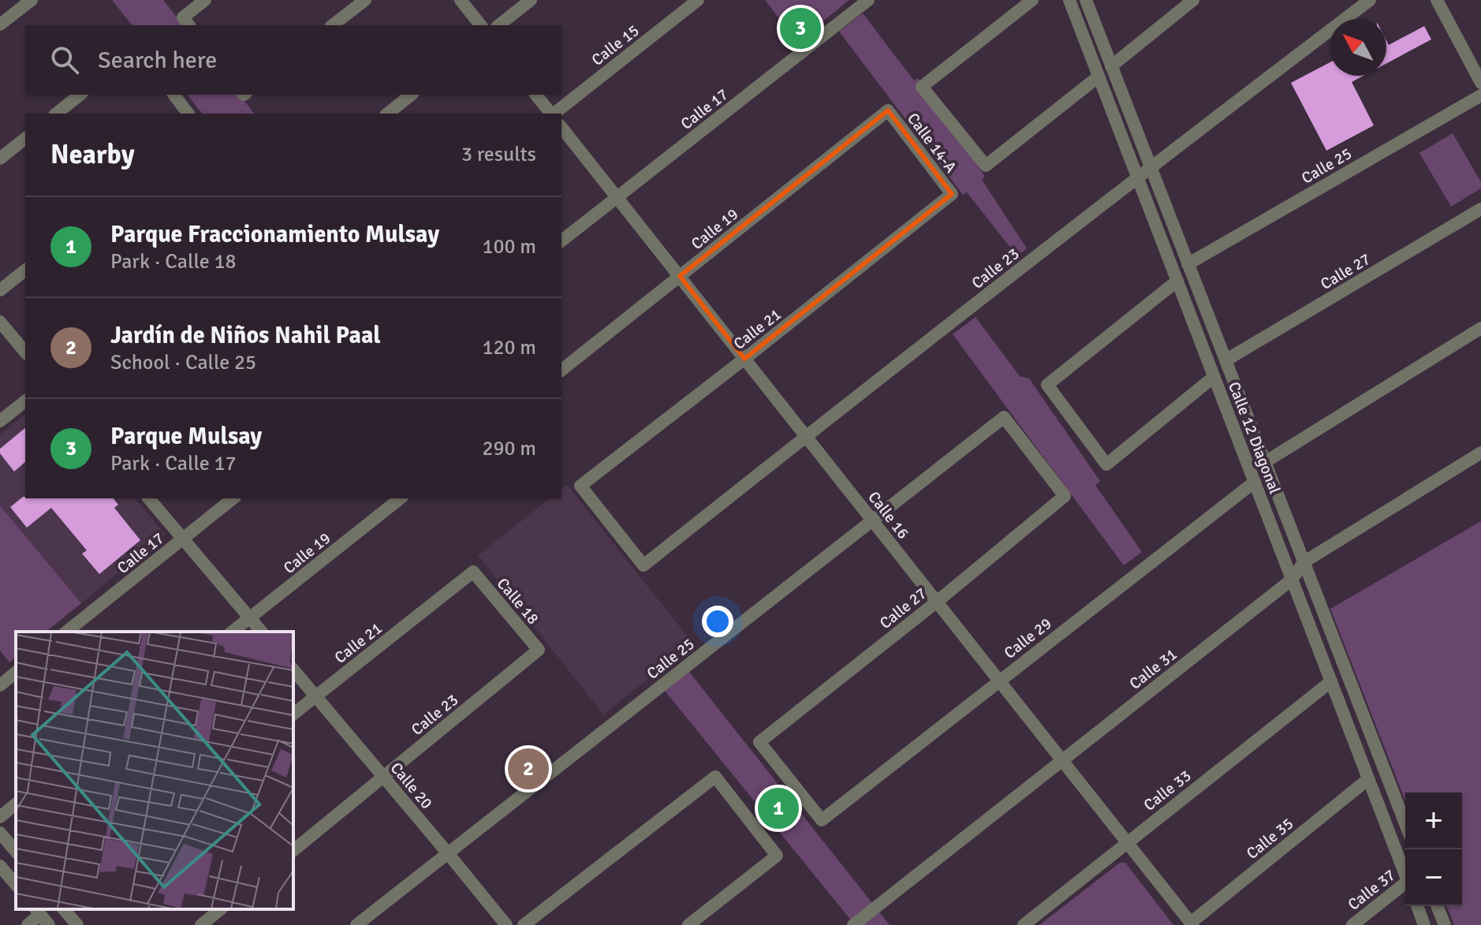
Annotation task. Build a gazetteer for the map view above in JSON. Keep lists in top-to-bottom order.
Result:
{
  "streets": {
    "street": [
      "Calle 15",
      "Calle 17",
      "Calle 14-A",
      "Calle 25",
      "Calle 19",
      "Calle 23",
      "Calle 27",
      "Calle 21",
      "Calle 12 Diagonal",
      "Calle 16",
      "Calle 18",
      "Calle 29",
      "Calle 31",
      "Calle 20",
      "Calle 33",
      "Calle 35",
      "Calle 37"
    ]
  },
  "crossings": [
    ["Calle 17", "Calle 16"],
    ["Calle 14-A", "Calle 19"],
    ["Calle 14-A", "Calle 21"],
    ["Calle 14-A", "Calle 12 Diagonal"],
    ["Calle 25", "Calle 27"],
    ["Calle 25", "Calle 12 Diagonal"],
    ["Calle 25", "Calle 16"],
    ["Calle 25", "Calle 20"],
    ["Calle 19", "Calle 16"],
    ["Calle 23", "Calle 21"],
    ["Calle 23", "Calle 12 Diagonal"],
    ["Calle 23", "Calle 16"],
    ["Calle 23", "Calle 18"],
    ["Calle 23", "Calle 20"],
    ["Calle 27", "Calle 12 Diagonal"],
    ["Calle 27", "Calle 16"],
    ["Calle 27", "Calle 29"],
    ["Calle 21", "Calle 16"],
    ["Calle 21", "Calle 18"],
    ["Calle 21", "Calle 20"],
    ["Calle 12 Diagonal", "Calle 29"],
    ["Calle 12 Diagonal", "Calle 31"],
    ["Calle 12 Diagonal", "Calle 33"],
    ["Calle 12 Diagonal", "Calle 35"],
    ["Calle 16", "Calle 29"],
    ["Calle 16", "Calle 31"],
    ["Calle 16", "Calle 33"],
    ["Calle 16", "Calle 35"]
  ],
  "north": "top left",
  "page": {
    "pins": ["3", "2", "1"],
    "search": "Search here",
    "heading": ["Nearby", "3 results"],
    "list": [
      {
        "mark": "1",
        "name": "Parque Fraccionamiento Mulsay",
        "note": "Park · Calle 18",
        "value": "100 m"
      },
      {
        "mark": "2",
        "name": "Jardín de Niños Nahil Paal",
        "note": "School · Calle 25",
        "value": "120 m"
      },
      {
        "mark": "3",
        "name": "Parque Mulsay",
        "note": "Park · Calle 17",
        "value": "290 m"
      }
    ],
    "map_buttons": ["+", "−"]
  }
}
